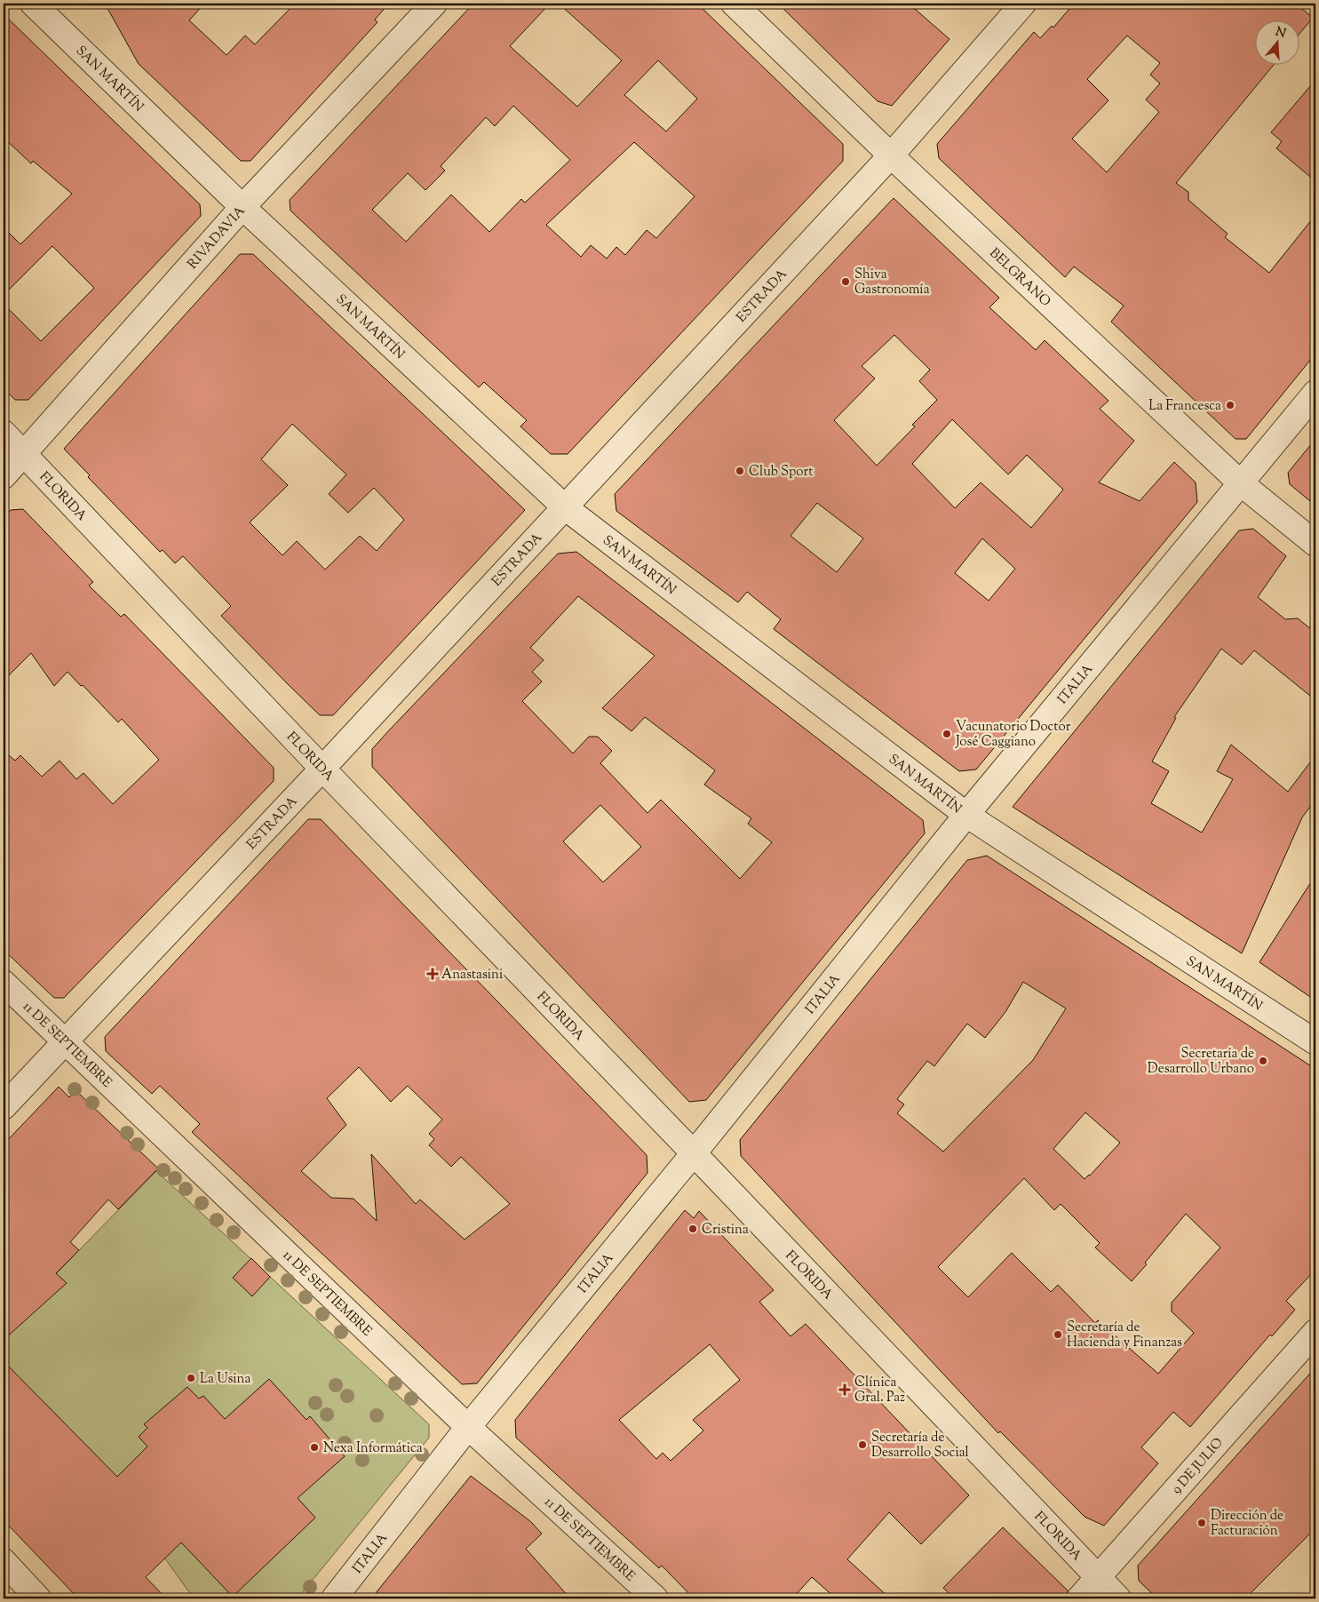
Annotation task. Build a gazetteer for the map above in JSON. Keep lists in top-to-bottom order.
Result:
{
  "streets": {
    "street": [
      "SAN MARTÍN",
      "RIVADAVIA",
      "BELGRANO",
      "ESTRADA",
      "FLORIDA",
      "ITALIA",
      "11 DE SEPTIEMBRE",
      "9 DE JULIO"
    ]
  },
  "crossings": [
    ["SAN MARTÍN", "RIVADAVIA"],
    ["SAN MARTÍN", "ESTRADA"],
    ["SAN MARTÍN", "ITALIA"],
    ["RIVADAVIA", "FLORIDA"],
    ["BELGRANO", "ESTRADA"],
    ["BELGRANO", "ITALIA"],
    ["ESTRADA", "FLORIDA"],
    ["ESTRADA", "11 DE SEPTIEMBRE"],
    ["FLORIDA", "ITALIA"],
    ["FLORIDA", "9 DE JULIO"],
    ["ITALIA", "11 DE SEPTIEMBRE"]
  ],
  "places": {
    "other": [
      "Shiva Gastronomía",
      "La Francesca",
      "Club Sport",
      "Vacunatorio Doctor José Caggiano",
      "Secretaría de Desarrollo Urbano",
      "Cristina",
      "Secretaría de Hacienda y Finanzas",
      "La Usina",
      "Secretaría de Desarrollo Social",
      "Nexa Informática",
      "Dirección de Facturación"
    ],
    "health": ["Anastasini", "Clínica Gral. Paz"]
  },
  "north": "top"
}
